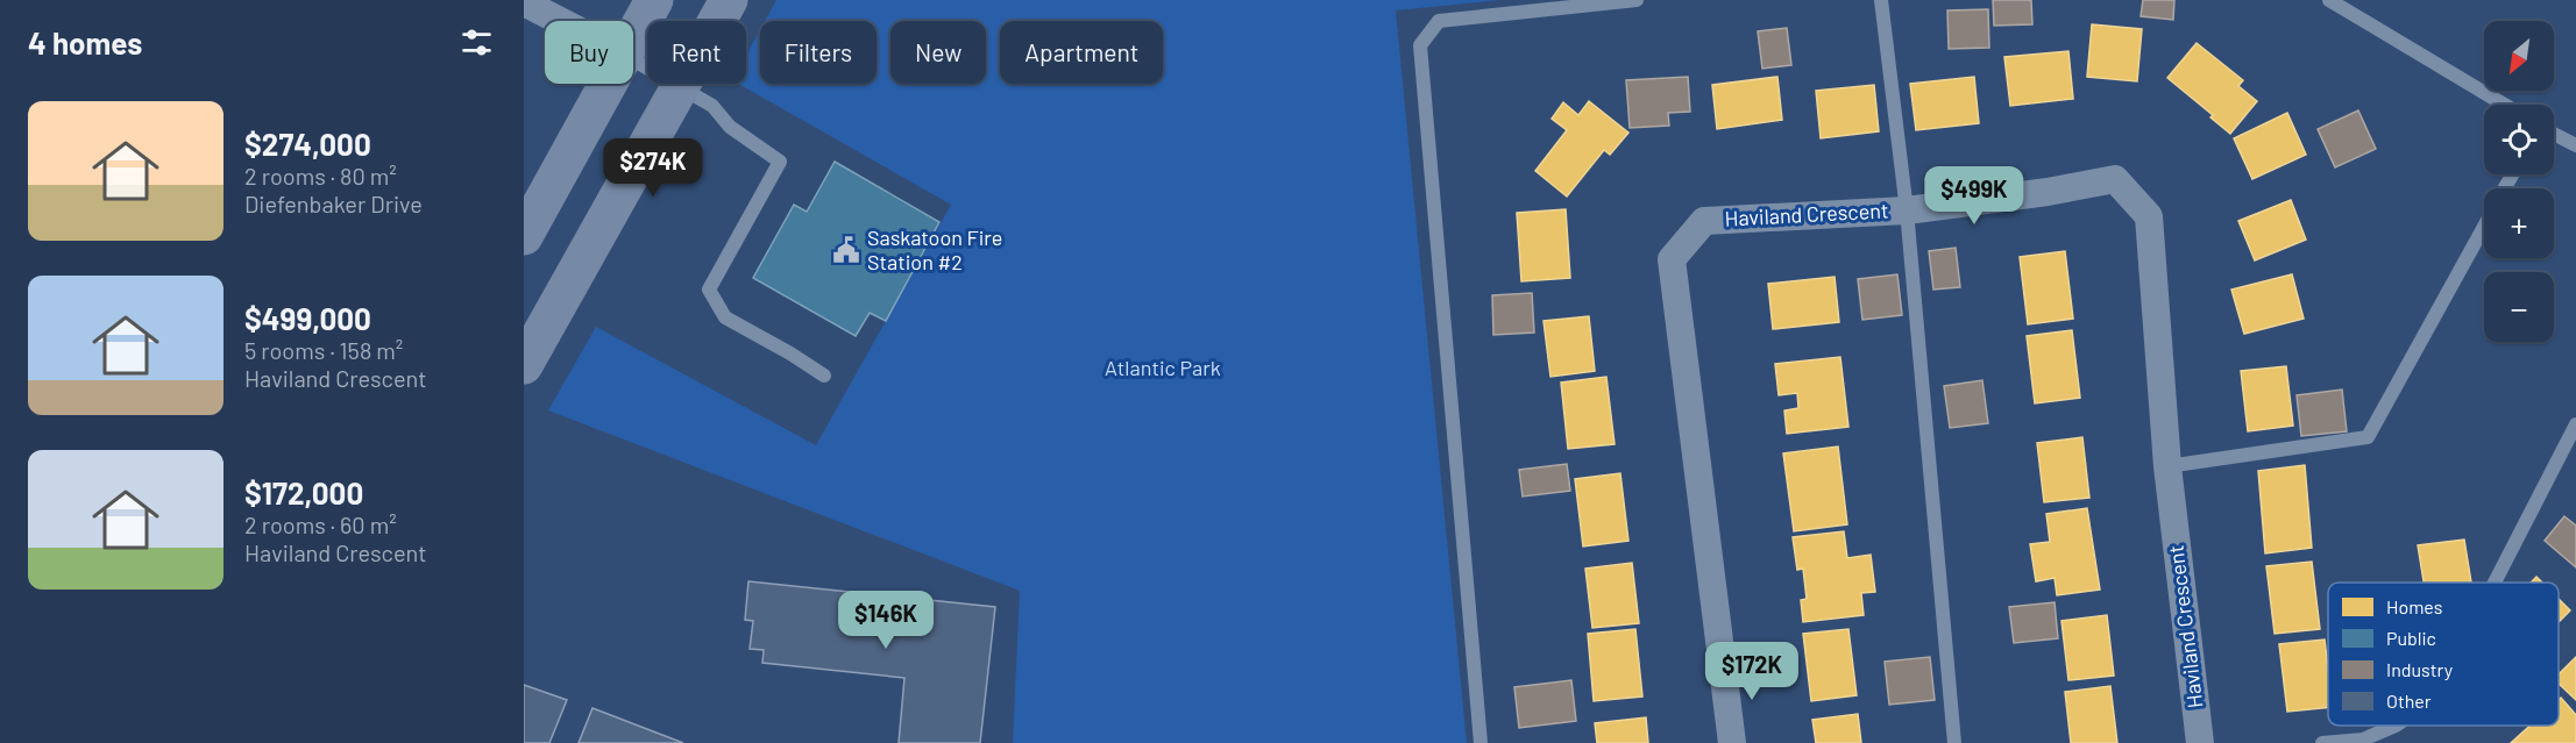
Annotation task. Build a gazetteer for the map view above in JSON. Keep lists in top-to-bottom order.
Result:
{
  "streets": {
    "street": ["Haviland Crescent"]
  },
  "parks": ["Atlantic Park"],
  "places": {
    "public building": ["Saskatoon Fire Station #2"]
  },
  "legend": [
    "Homes",
    "Public",
    "Industry",
    "Other"
  ],
  "north": "bottom left",
  "page": {
    "heading": "4 homes",
    "map_buttons": ["+", "−"],
    "chip": [
      "Buy",
      "Rent",
      "Filters",
      "New",
      "Apartment"
    ],
    "list": [
      {
        "name": "$274,000",
        "note": "2 rooms · 80 m² · Diefenbaker Drive"
      },
      {
        "name": "$499,000",
        "note": "5 rooms · 158 m² · Haviland Crescent"
      },
      {
        "name": "$172,000",
        "note": "2 rooms · 60 m² · Haviland Crescent"
      }
    ],
    "price": [
      "$274K",
      "$499K",
      "$146K",
      "$172K"
    ]
  }
}
